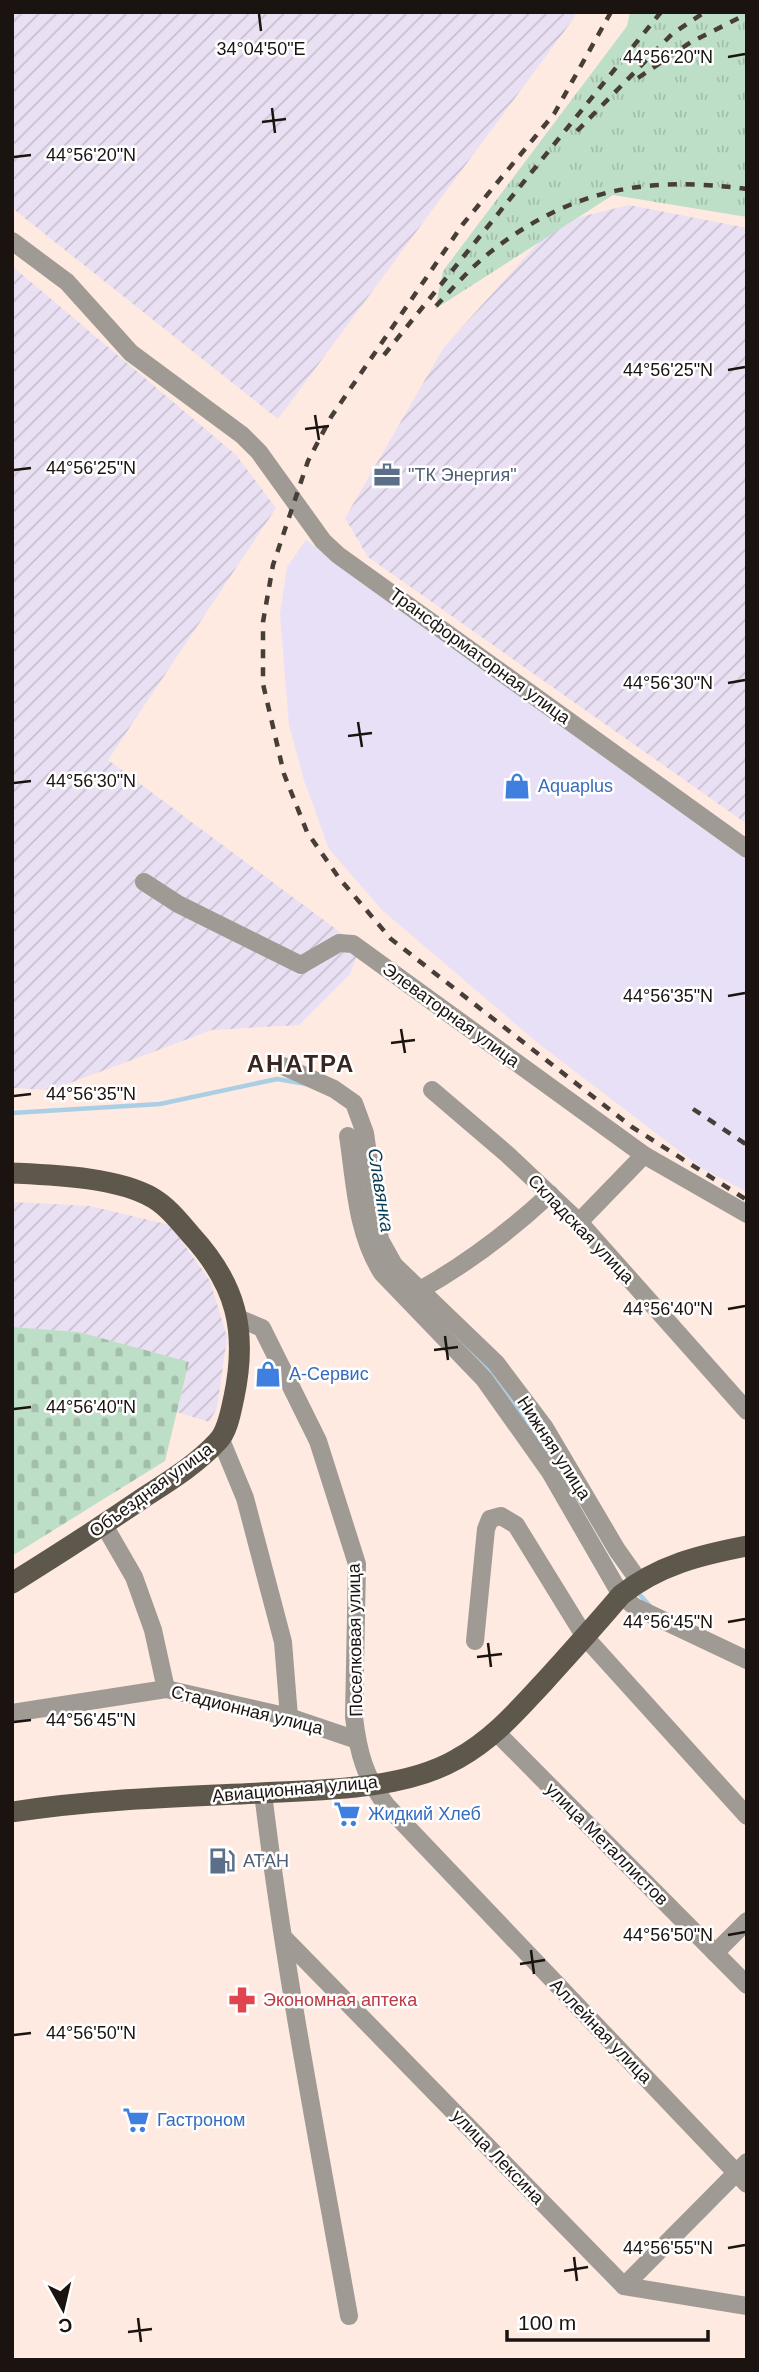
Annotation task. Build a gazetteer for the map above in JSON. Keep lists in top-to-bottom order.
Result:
{
  "streets": {
    "main road": ["Объездная улица", "Авиационная улица"],
    "street": [
      "Трансформаторная улица",
      "Элеваторная улица",
      "Складская улица",
      "Нижняя улица",
      "Поселковая улица",
      "Стадионная улица",
      "улица Металлистов",
      "Аллейная улица",
      "улица Лексина"
    ]
  },
  "crossings": [
    ["Нижняя улица", "Авиационная улица"],
    ["Объездная улица", "Поселковая улица"],
    ["Поселковая улица", "Стадионная улица"],
    ["Поселковая улица", "Авиационная улица"],
    ["Поселковая улица", "Аллейная улица"],
    ["Авиационная улица", "улица Металлистов"],
    ["Авиационная улица", "Аллейная улица"]
  ],
  "districts": ["АНАТРА"],
  "water": ["Славянка"],
  "places": {
    "office": ["\"ТК Энергия\""],
    "shop": ["Aquaplus", "А-Сервис"],
    "supermarket": ["Жидкий Хлеб", "Гастроном"],
    "fuel station": ["АТАН"],
    "pharmacy": ["Экономная аптека"]
  },
  "scale_bar": "100 m",
  "north": "bottom",
  "coordinates": [
    "34°04'50\"E",
    "44°56'20\"N",
    "44°56'25\"N",
    "44°56'30\"N",
    "44°56'35\"N",
    "44°56'40\"N",
    "44°56'45\"N",
    "44°56'50\"N",
    "44°56'55\"N"
  ]
}
